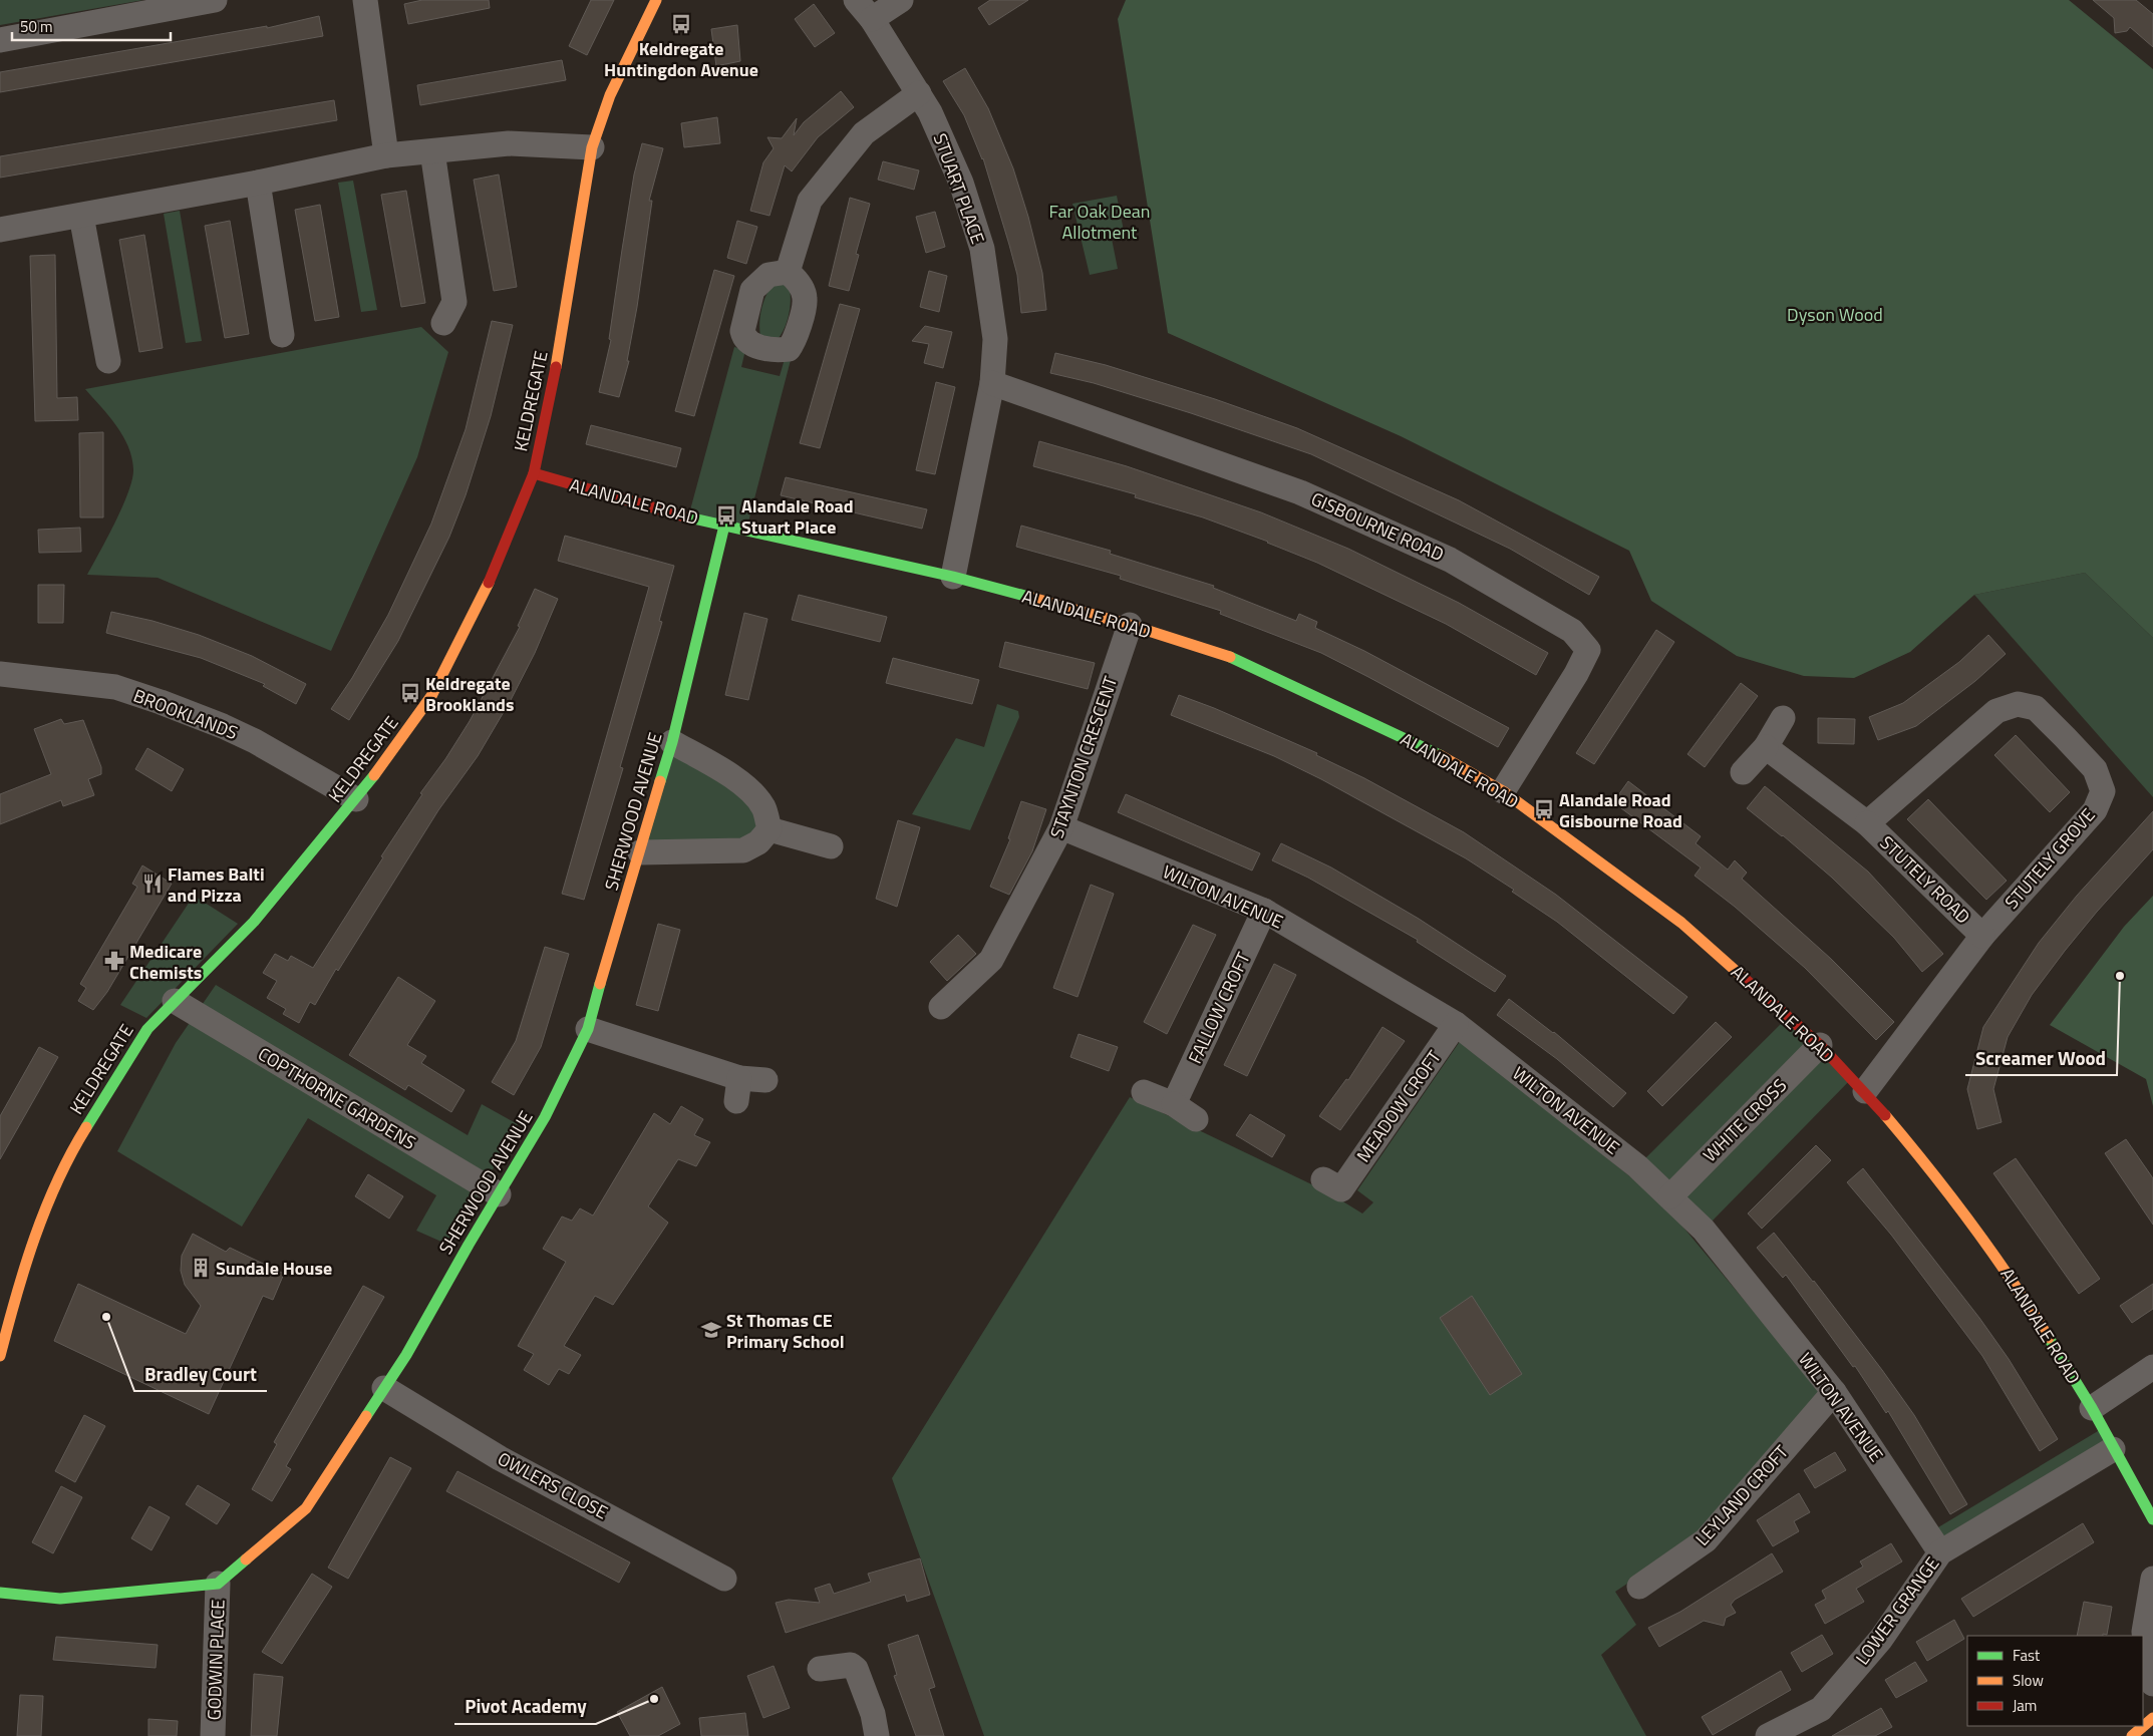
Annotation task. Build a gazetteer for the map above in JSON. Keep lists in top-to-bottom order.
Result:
{
  "streets": {
    "street": [
      "STUART PLACE",
      "KELDREGATE",
      "ALANDALE ROAD",
      "GISBOURNE ROAD",
      "BROOKLANDS",
      "STAYNTON CRESCENT",
      "SHERWOOD AVENUE",
      "STUTELY GROVE",
      "STUTELY ROAD",
      "WILTON AVENUE",
      "FALLOW CROFT",
      "COPTHORNE GARDENS",
      "MEADOW CROFT",
      "WHITE CROSS",
      "OWLERS CLOSE",
      "LEYLAND CROFT",
      "LOWER GRANGE",
      "GODWIN PLACE"
    ]
  },
  "crossings": [
    ["STUART PLACE", "ALANDALE ROAD"],
    ["STUART PLACE", "GISBOURNE ROAD"],
    ["KELDREGATE", "ALANDALE ROAD"],
    ["KELDREGATE", "BROOKLANDS"],
    ["KELDREGATE", "COPTHORNE GARDENS"],
    ["ALANDALE ROAD", "GISBOURNE ROAD"],
    ["ALANDALE ROAD", "STAYNTON CRESCENT"],
    ["ALANDALE ROAD", "SHERWOOD AVENUE"],
    ["ALANDALE ROAD", "STUTELY GROVE"],
    ["ALANDALE ROAD", "WHITE CROSS"],
    ["ALANDALE ROAD", "LOWER GRANGE"],
    ["STAYNTON CRESCENT", "WILTON AVENUE"],
    ["SHERWOOD AVENUE", "COPTHORNE GARDENS"],
    ["SHERWOOD AVENUE", "OWLERS CLOSE"],
    ["SHERWOOD AVENUE", "GODWIN PLACE"],
    ["STUTELY GROVE", "STUTELY ROAD"],
    ["WILTON AVENUE", "FALLOW CROFT"],
    ["WILTON AVENUE", "MEADOW CROFT"],
    ["WILTON AVENUE", "WHITE CROSS"],
    ["WILTON AVENUE", "LEYLAND CROFT"],
    ["WILTON AVENUE", "LOWER GRANGE"]
  ],
  "parks": ["Far Oak Dean Allotment", "Dyson Wood"],
  "places": {
    "bus stop": [
      "Keldregate Huntingdon Avenue",
      "Alandale Road Stuart Place",
      "Keldregate Brooklands",
      "Alandale Road Gisbourne Road"
    ],
    "restaurant": ["Flames Balti and Pizza"],
    "pharmacy": ["Medicare Chemists"],
    "other": ["Screamer Wood", "Bradley Court", "Pivot Academy"],
    "building": ["Sundale House"],
    "school or university": ["St Thomas CE Primary School"]
  },
  "legend": ["Fast", "Slow", "Jam"],
  "scale_bar": "50 m"
}
